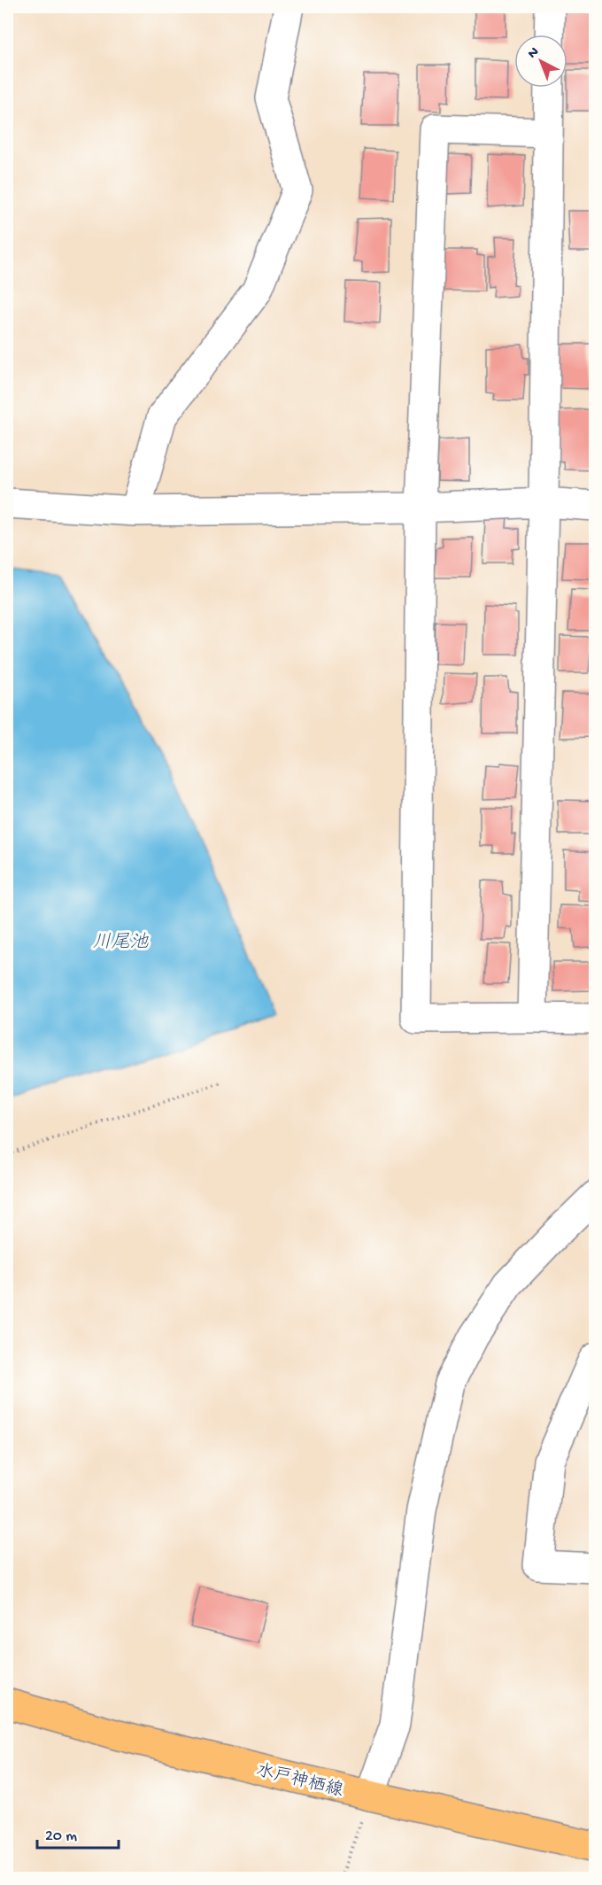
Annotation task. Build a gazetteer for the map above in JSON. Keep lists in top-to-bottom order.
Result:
{
  "streets": {
    "main road": ["水戸神栖線"]
  },
  "water": ["川尾池"],
  "scale_bar": "20 m",
  "north": "top left"
}
